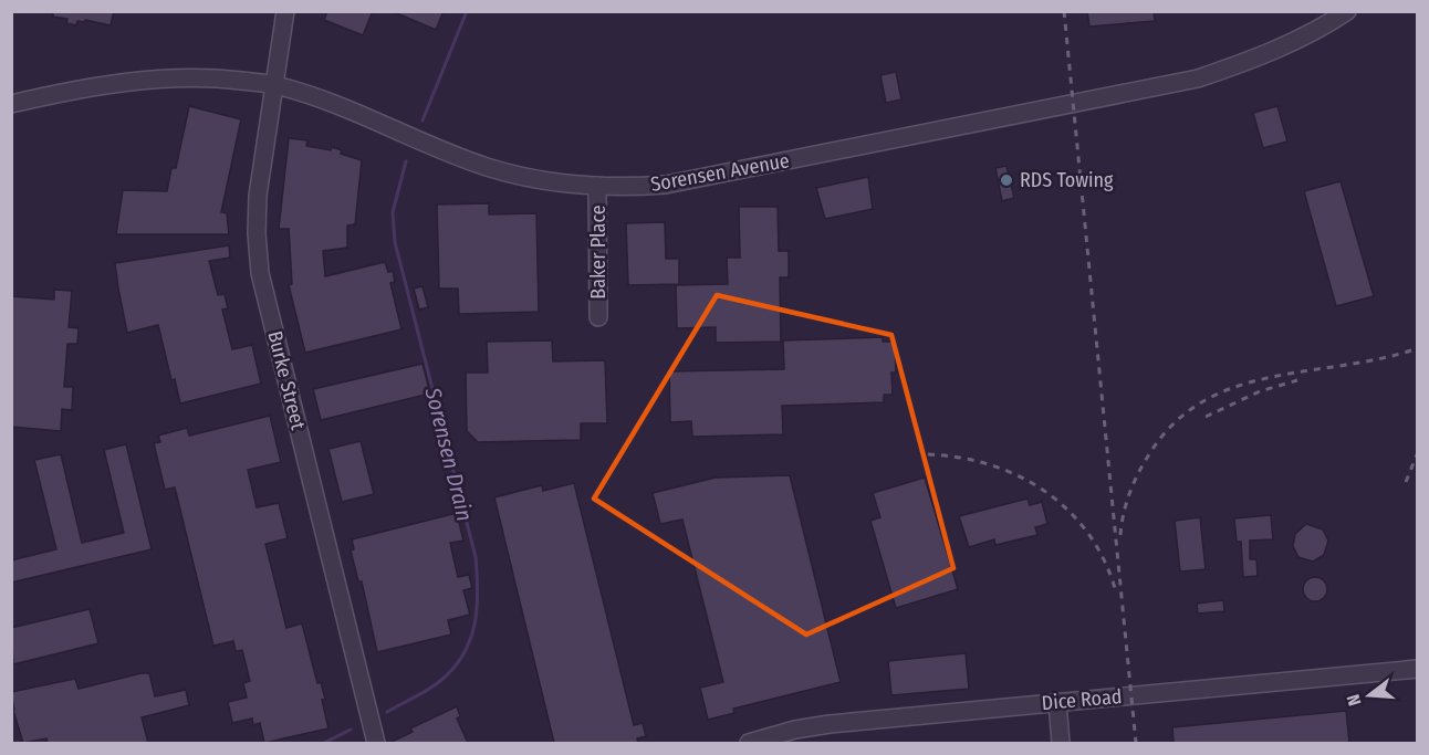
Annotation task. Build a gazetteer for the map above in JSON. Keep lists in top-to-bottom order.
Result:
{
  "streets": {
    "street": [
      "Sorensen Avenue",
      "Baker Place",
      "Burke Street",
      "Dice Road"
    ]
  },
  "crossings": [
    ["Sorensen Avenue", "Baker Place"],
    ["Sorensen Avenue", "Burke Street"]
  ],
  "water": ["Sorensen Drain"],
  "places": ["RDS Towing"],
  "north": "left"
}
